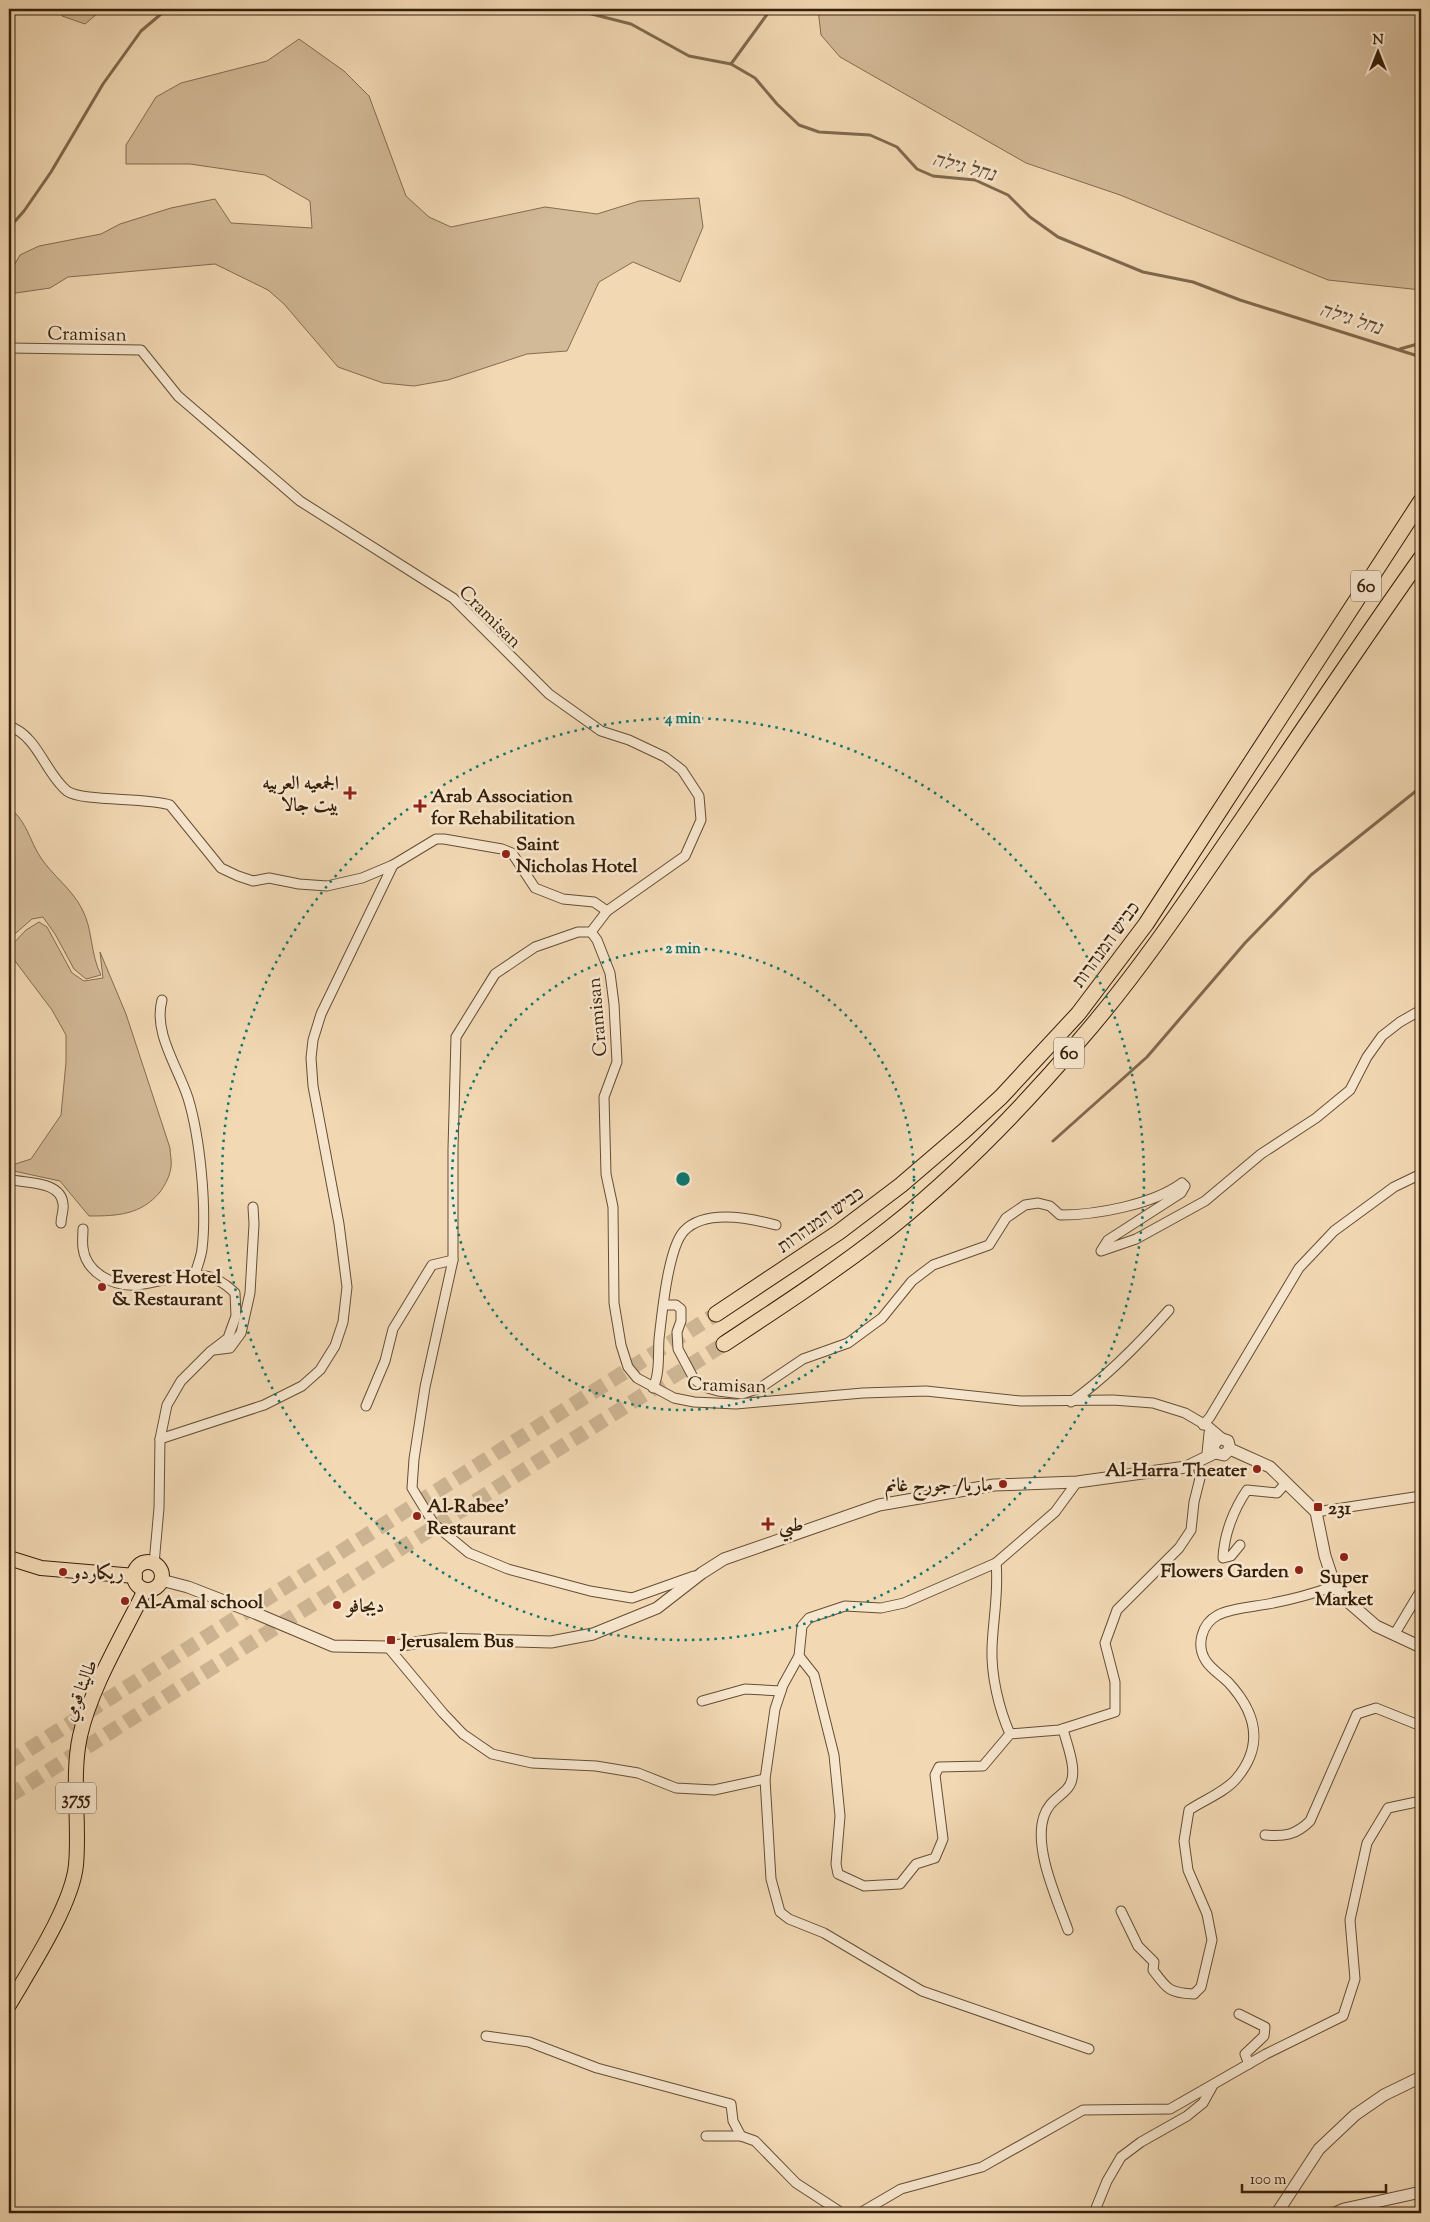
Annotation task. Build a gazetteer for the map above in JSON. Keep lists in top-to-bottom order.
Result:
{
  "streets": {
    "highway": ["60", "כביש המנהרות"],
    "main road": ["طاليثا قومي", "3755"],
    "street": ["Cramisan"]
  },
  "water": ["נחל גילה"],
  "places": {
    "health": ["الجمعيه العربيه بيت جالا", "Arab Association for Rehabilitation", "طبي"],
    "other": [
      "Saint Nicholas Hotel",
      "Everest Hotel & Restaurant",
      "Al-Harra Theater",
      "ماريا/ جورج غانم",
      "Al-Rabee' Restaurant",
      "Super Market",
      "Flowers Garden",
      "ريكاردو",
      "Al-Amal school",
      "ديجافو"
    ],
    "transit": ["231", "Jerusalem Bus"]
  },
  "scale_bar": "100 m",
  "north": "top",
  "rings": ["4 min", "2 min"]
}
